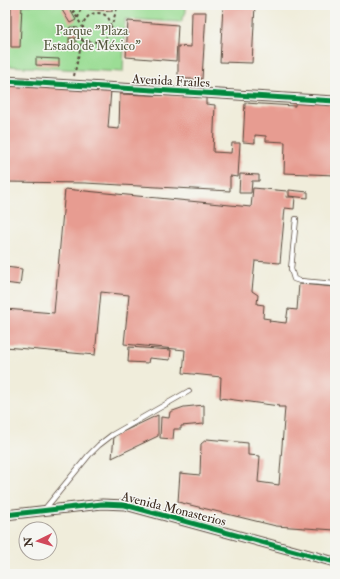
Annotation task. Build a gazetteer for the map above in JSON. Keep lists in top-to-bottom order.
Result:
{
  "streets": {
    "street": ["Avenida Frailes", "Avenida Monasterios"]
  },
  "parks": ["Parque \"Plaza Estado de México\""],
  "north": "left"
}
